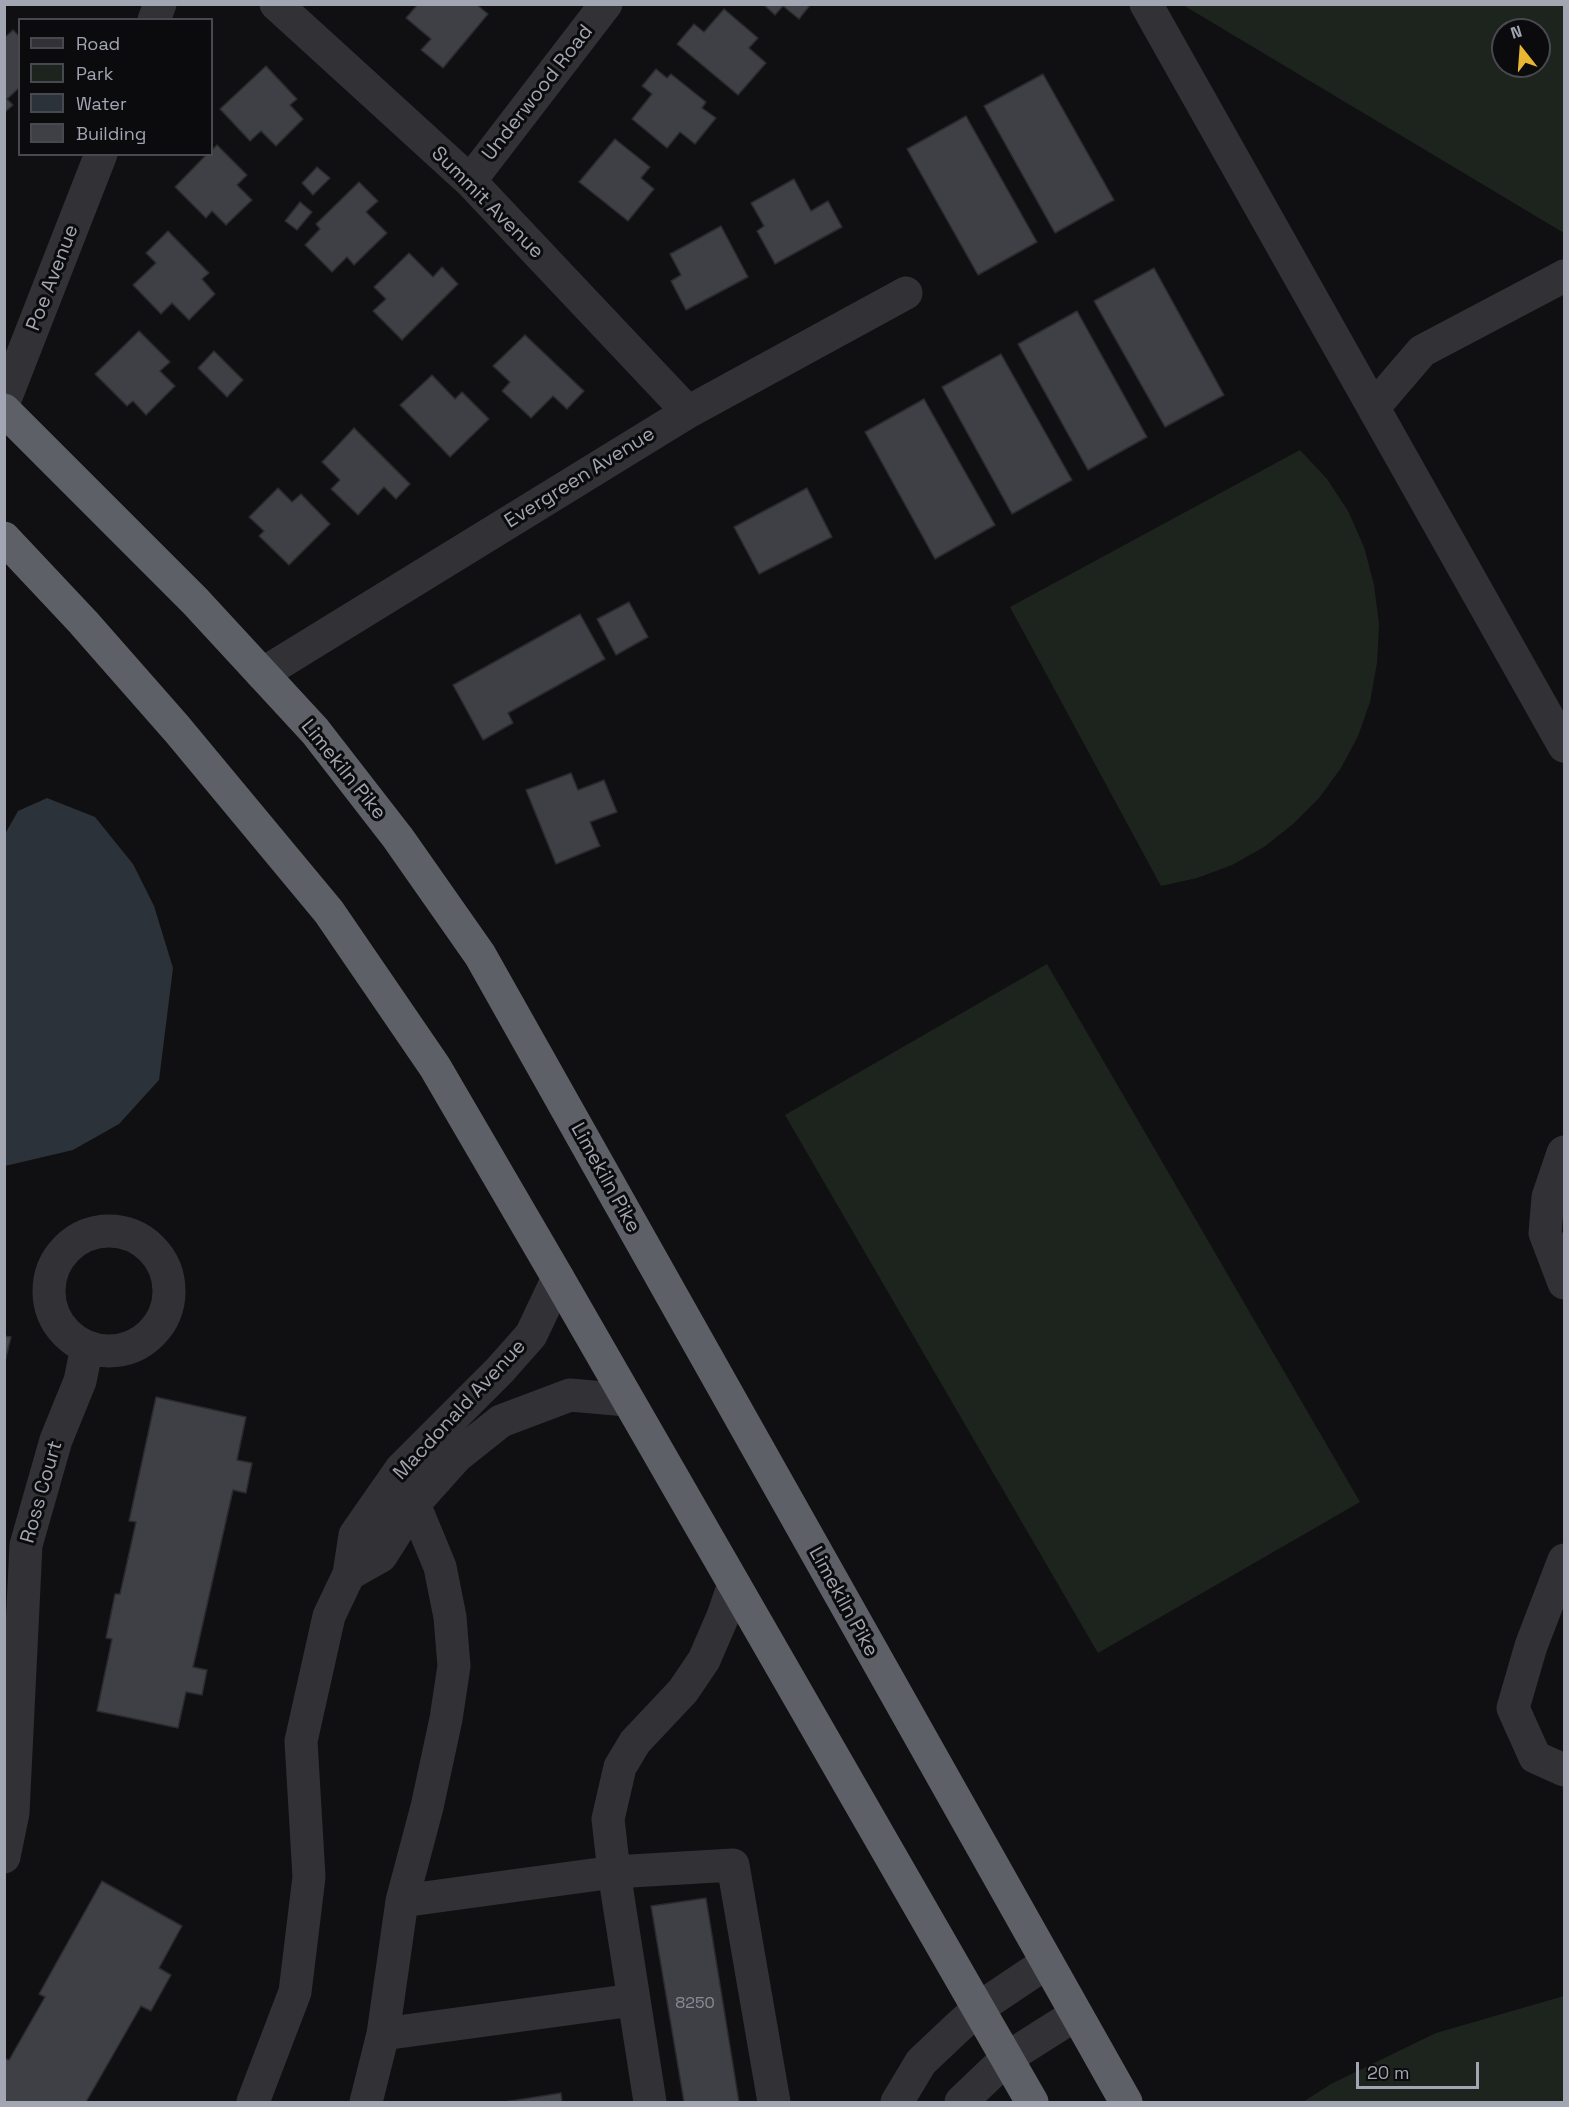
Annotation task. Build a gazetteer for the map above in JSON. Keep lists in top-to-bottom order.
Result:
{
  "streets": {
    "highway": ["Limekiln Pike"],
    "street": [
      "Underwood Road",
      "Summit Avenue",
      "Poe Avenue",
      "Evergreen Avenue",
      "Macdonald Avenue",
      "Ross Court"
    ]
  },
  "crossings": [
    ["Underwood Road", "Summit Avenue"],
    ["Summit Avenue", "Evergreen Avenue"],
    ["Evergreen Avenue", "Limekiln Pike"]
  ],
  "house_numbers": ["8250"],
  "legend": [
    "Road",
    "Park",
    "Water",
    "Building"
  ],
  "scale_bar": "20 m",
  "north": "top"
}
